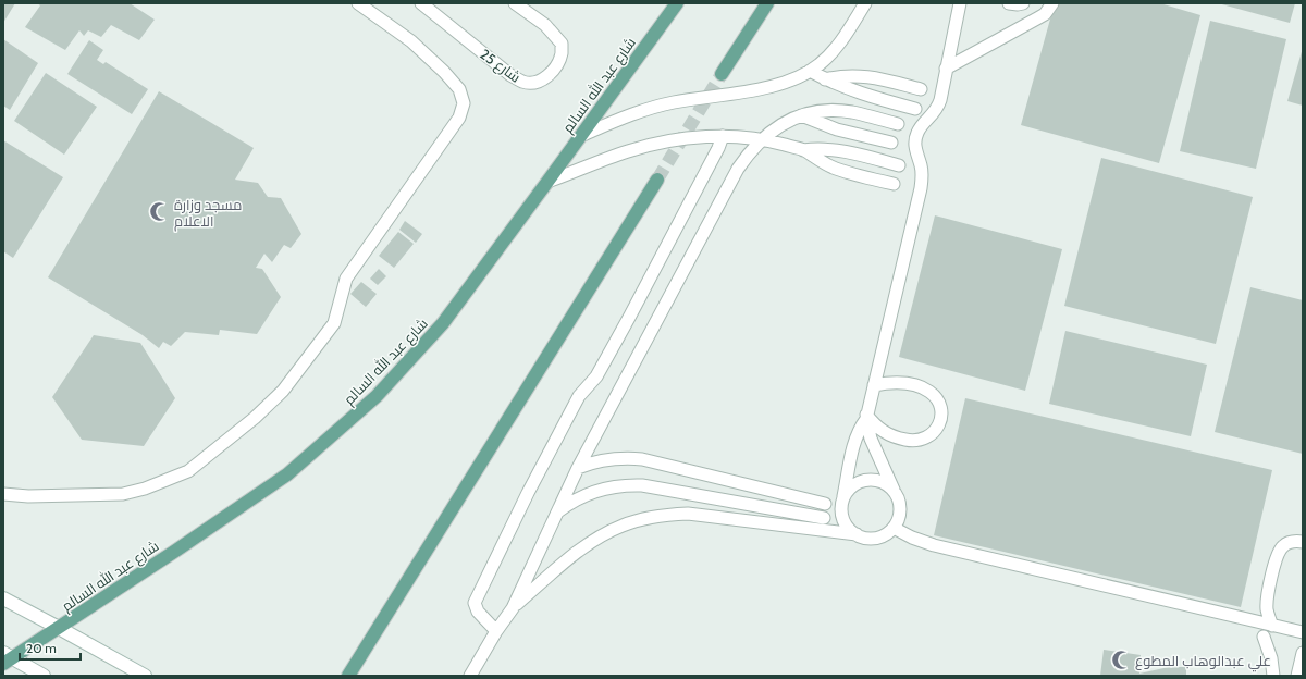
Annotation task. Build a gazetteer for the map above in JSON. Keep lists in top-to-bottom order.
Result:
{
  "streets": {
    "main road": ["شارع عبد الله السالم"],
    "lane": ["شارع 25"]
  },
  "places": {
    "mosque": ["مسجد وزارة الاعلام", "علي عبدالوهاب المطوع"]
  },
  "scale_bar": "20 m"
}
